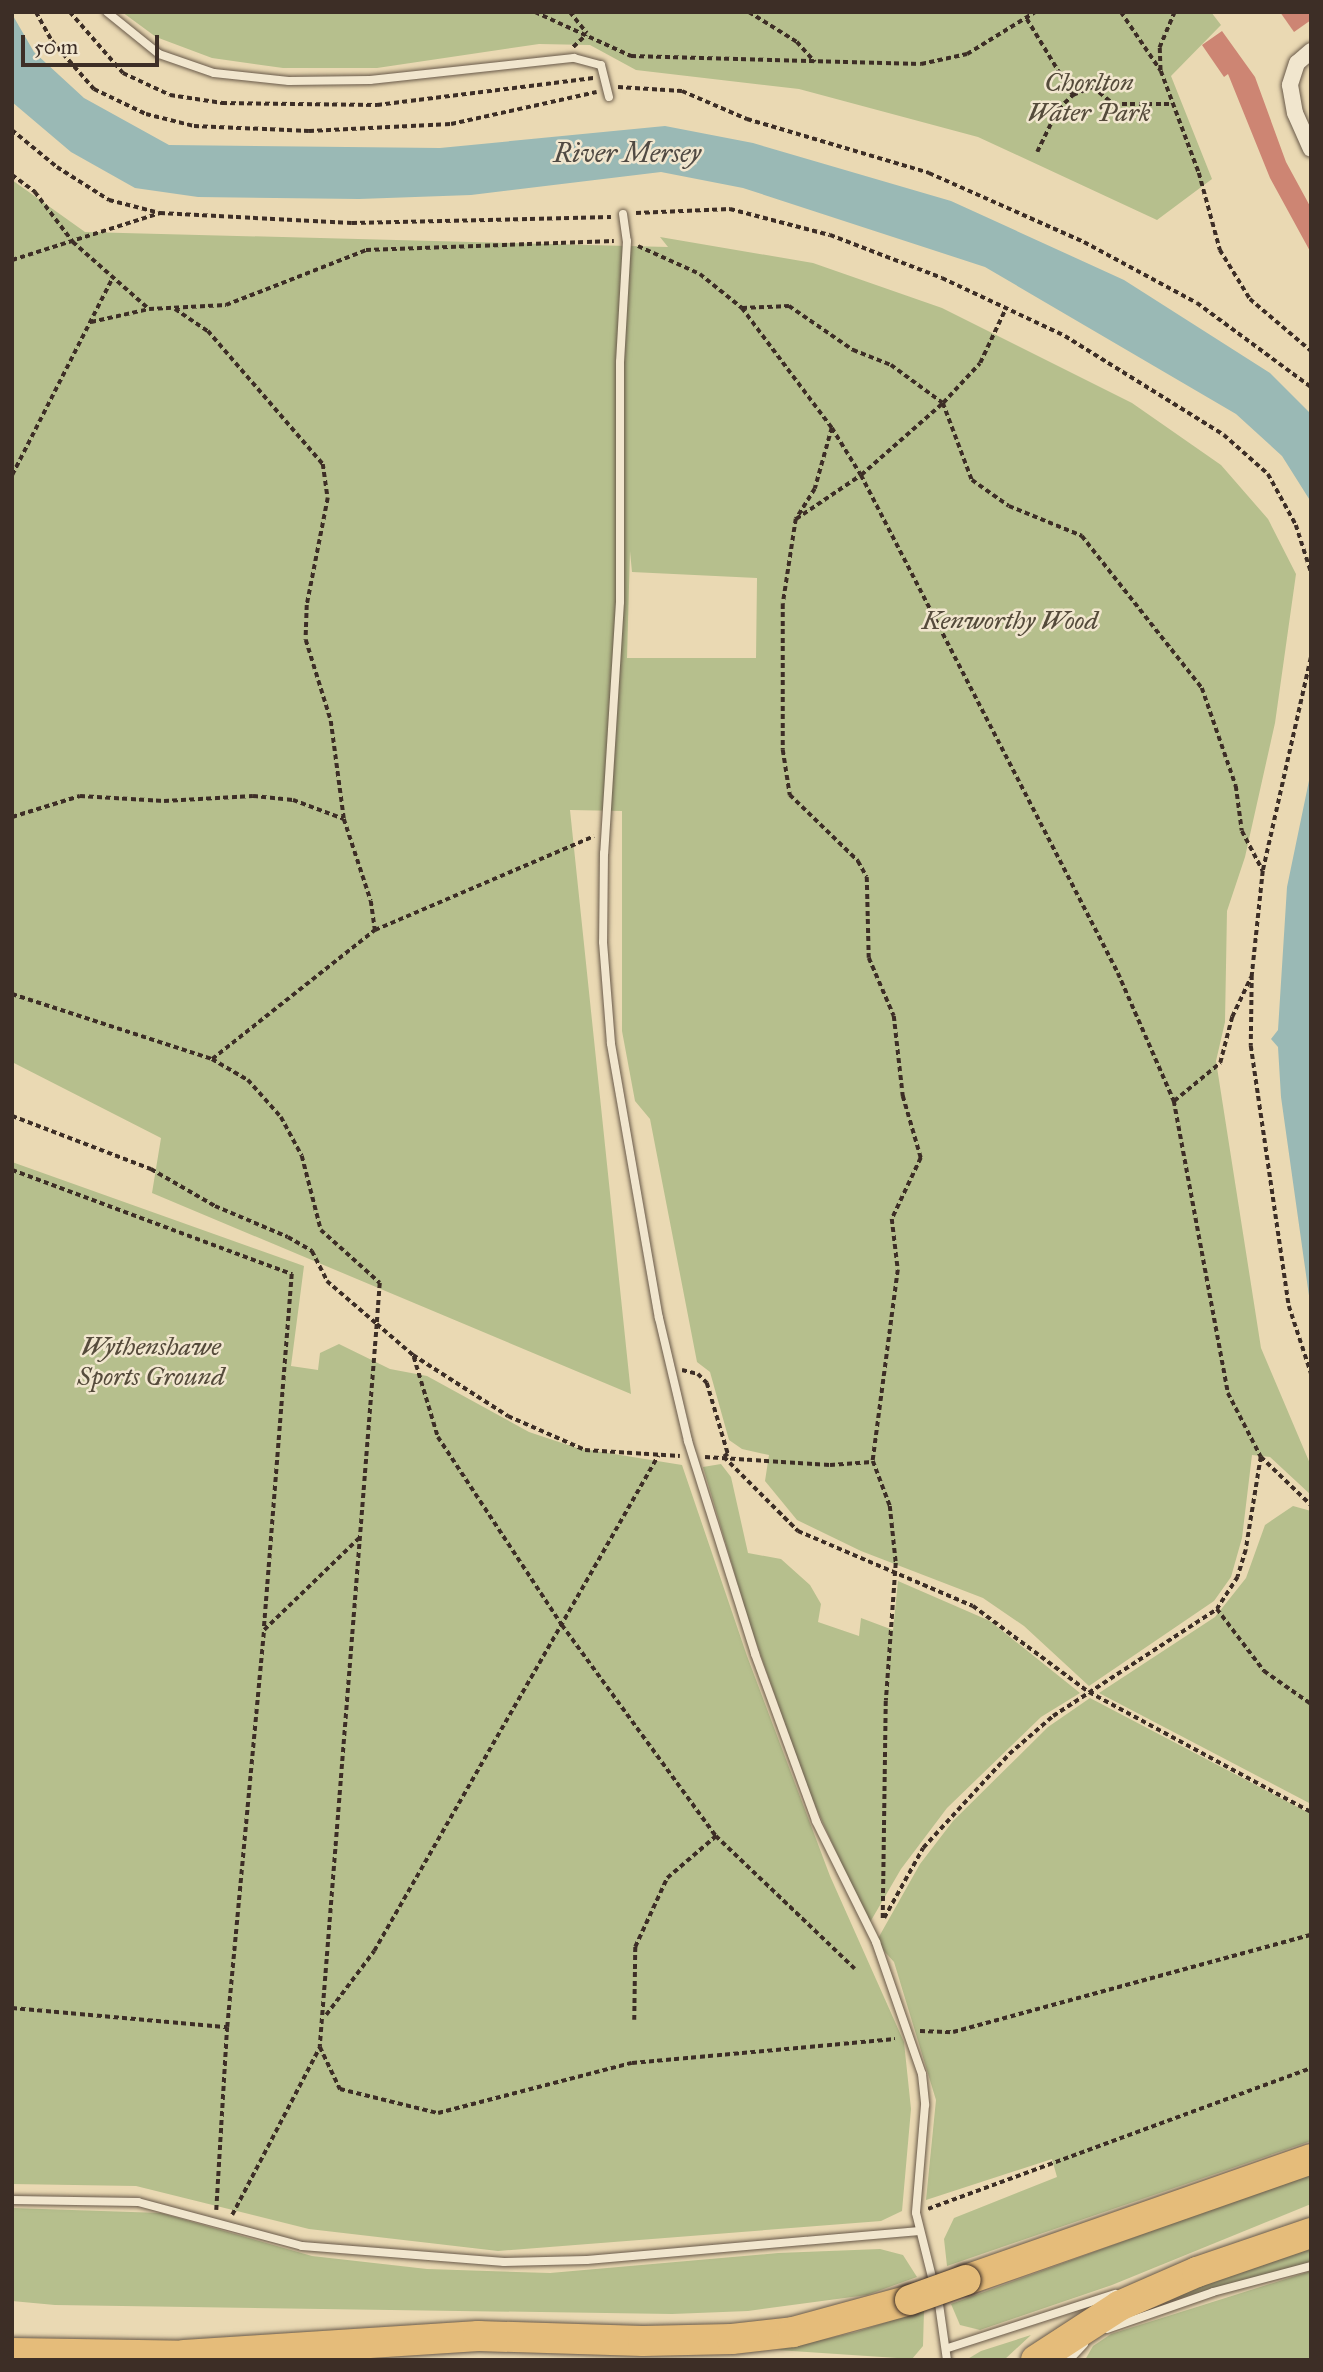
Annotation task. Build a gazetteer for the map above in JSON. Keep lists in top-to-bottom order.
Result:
{
  "water": ["River Mersey"],
  "parks": ["Chorlton Water Park", "Kenworthy Wood", "Wythenshawe Sports Ground"],
  "scale_bar": "50 m"
}
